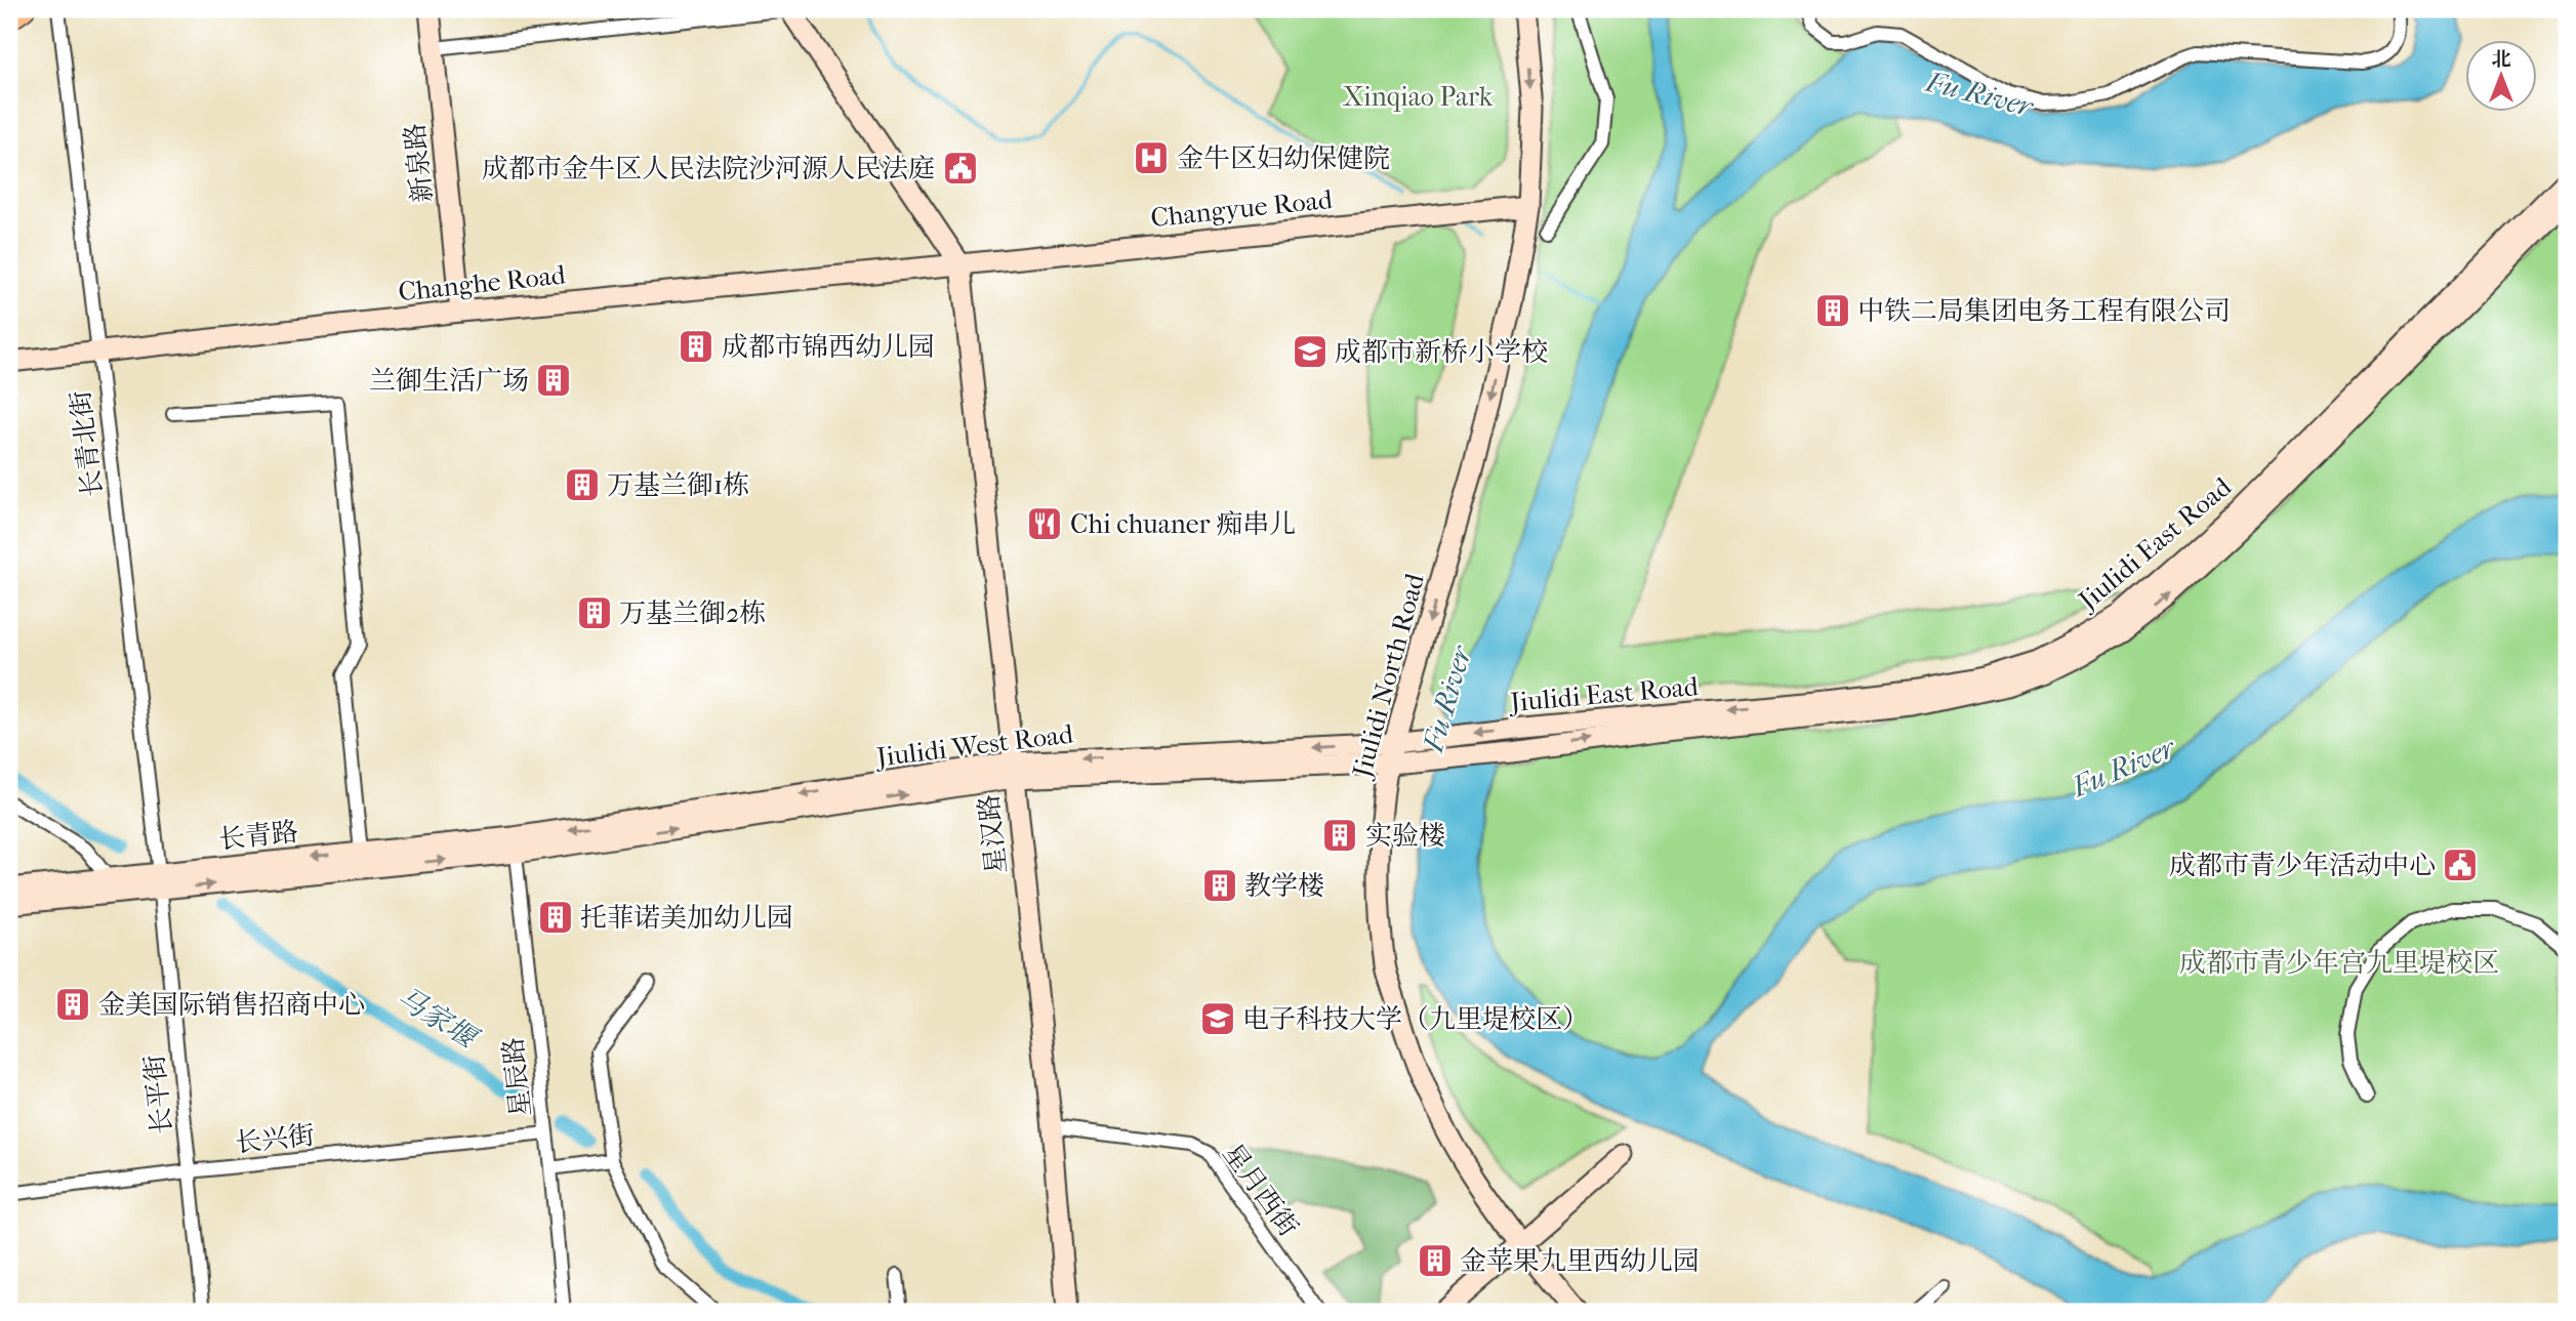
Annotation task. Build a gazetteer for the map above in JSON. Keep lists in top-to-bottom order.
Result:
{
  "streets": {
    "main road": [
      "新泉路",
      "Changyue Road",
      "Changhe Road",
      "Jiulidi East Road",
      "Jiulidi North Road",
      "Jiulidi West Road",
      "星汉路",
      "长青路"
    ],
    "street": [
      "长青北街",
      "星辰路",
      "长平街",
      "长兴街",
      "星月西街"
    ]
  },
  "crossings": [
    ["新泉路", "Changhe Road"],
    ["Changyue Road", "Changhe Road"],
    ["Changyue Road", "Jiulidi North Road"],
    ["Changyue Road", "星汉路"],
    ["Changhe Road", "长青北街"],
    ["Changhe Road", "星汉路"],
    ["长青北街", "长青路"],
    ["长青北街", "长平街"],
    ["Jiulidi East Road", "Jiulidi West Road"],
    ["Jiulidi North Road", "Jiulidi West Road"],
    ["Jiulidi West Road", "星汉路"],
    ["Jiulidi West Road", "长青路"],
    ["Jiulidi West Road", "星辰路"],
    ["星汉路", "星月西街"],
    ["长青路", "星辰路"],
    ["长青路", "长平街"],
    ["星辰路", "长兴街"],
    ["长平街", "长兴街"]
  ],
  "one_way": ["Jiulidi North Road"],
  "water": ["Fu River", "马家堰"],
  "parks": ["Xinqiao Park", "成都市青少年宫九里堤校区"],
  "places": {
    "hospital": ["金牛区妇幼保健院"],
    "public building": ["成都市金牛区人民法院沙河源人民法庭", "成都市青少年活动中心"],
    "building": [
      "中铁二局集团电务工程有限公司",
      "成都市锦西幼儿园",
      "兰御生活广场",
      "万基兰御1栋",
      "万基兰御2栋",
      "实验楼",
      "教学楼",
      "托菲诺美加幼儿园",
      "金美国际销售招商中心",
      "金苹果九里西幼儿园"
    ],
    "school or university": ["成都市新桥小学校", "电子科技大学（九里堤校区）"],
    "restaurant": ["Chi chuaner 痴串儿"]
  },
  "north": "top"
}
